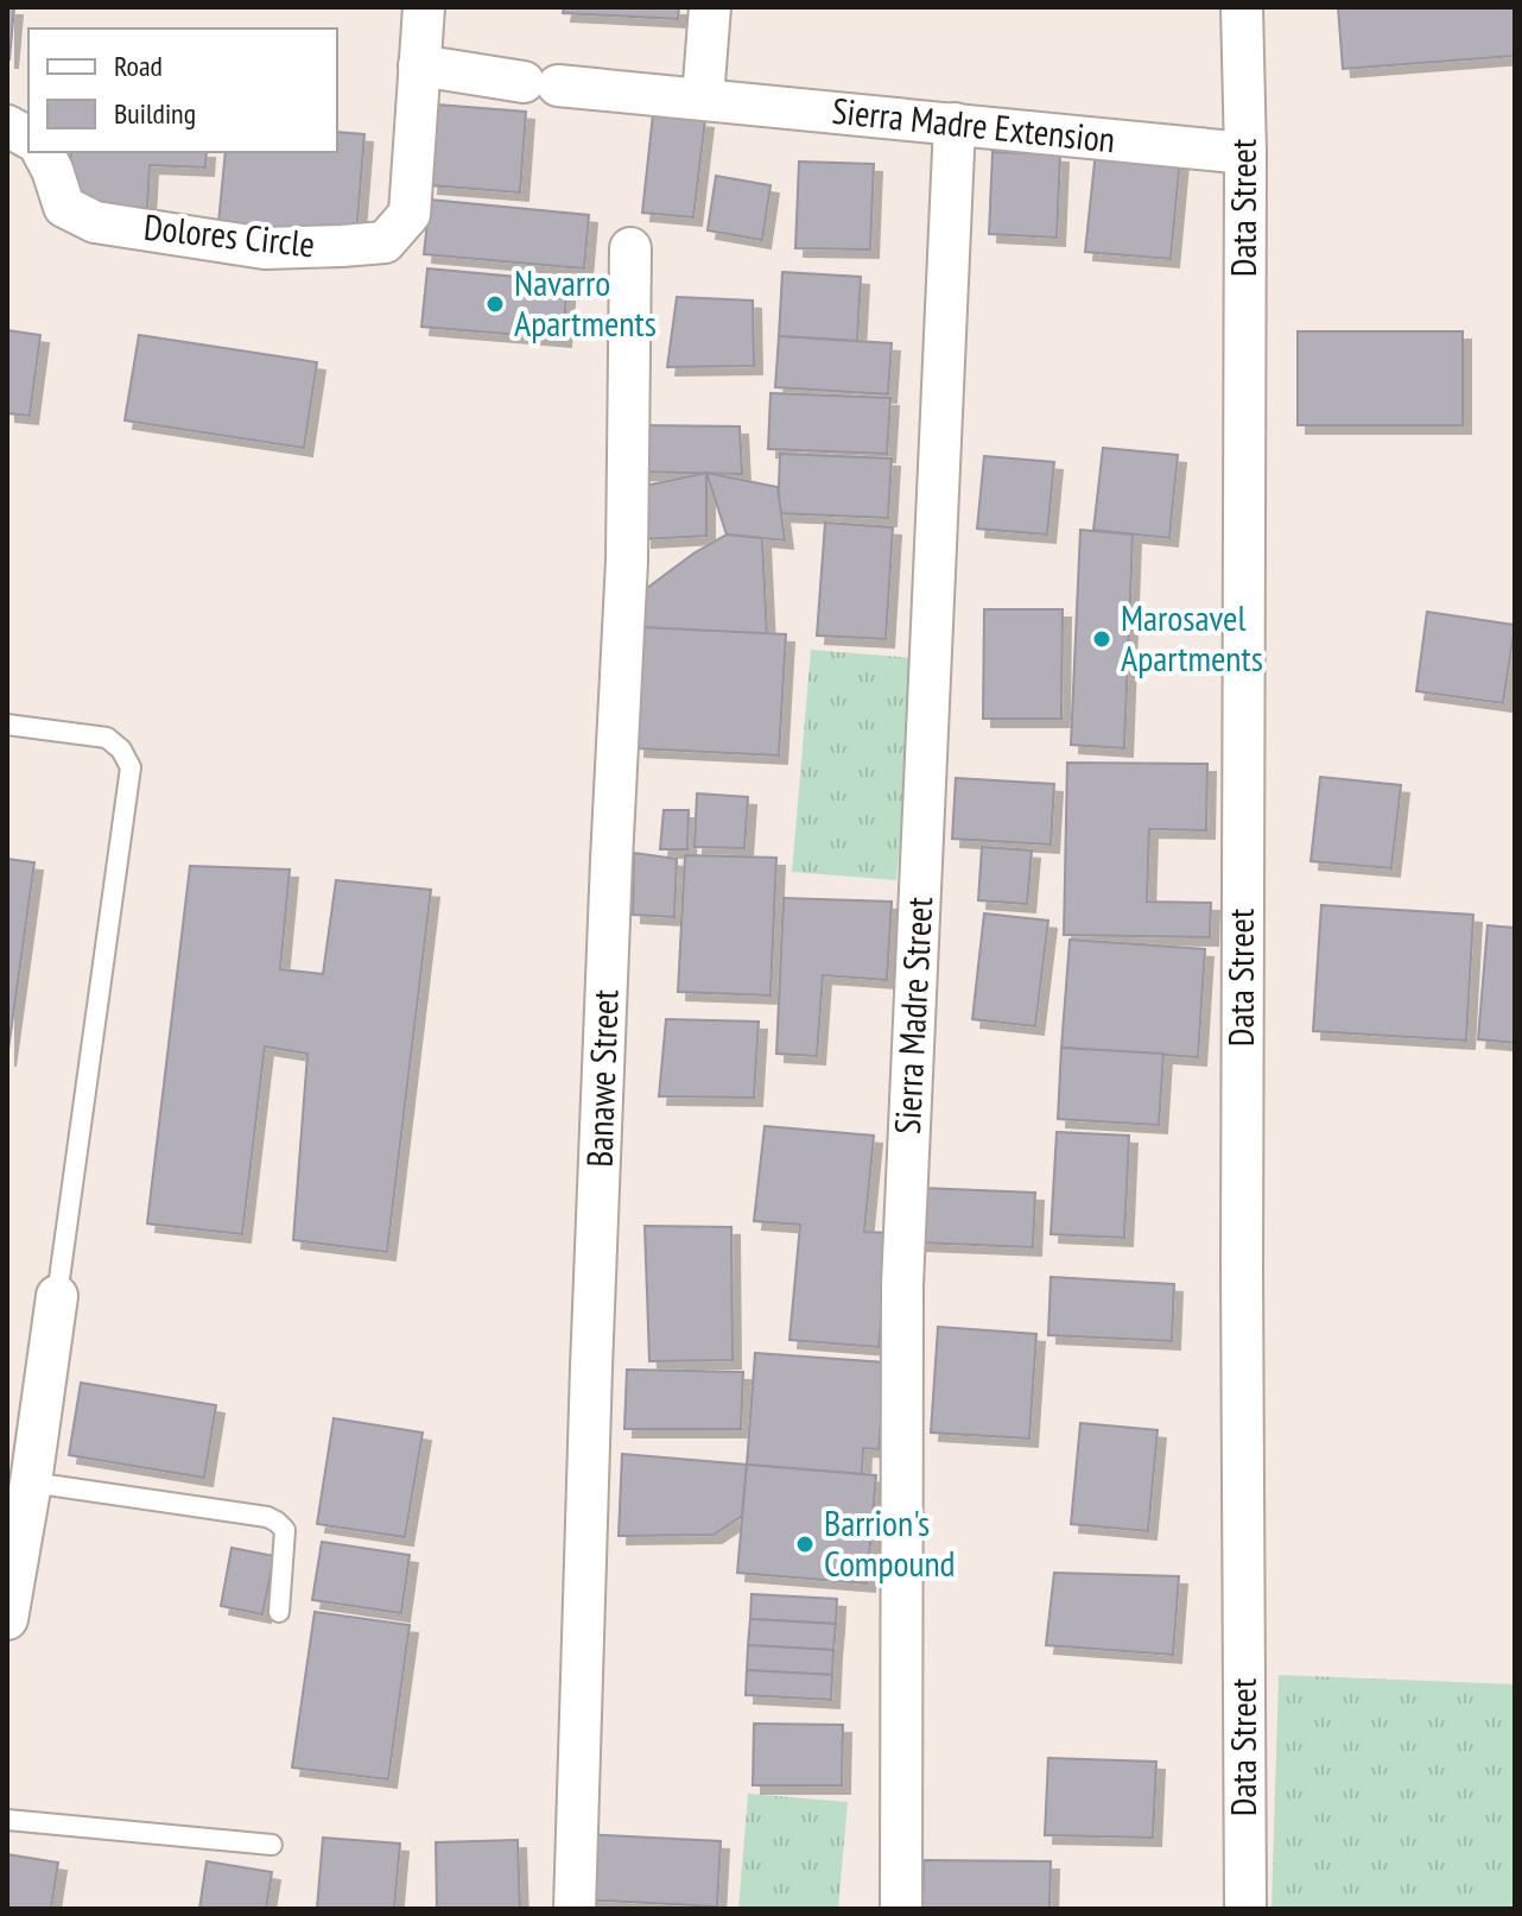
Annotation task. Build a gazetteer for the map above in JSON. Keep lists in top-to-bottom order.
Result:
{
  "streets": {
    "street": [
      "Sierra Madre Extension",
      "Data Street",
      "Dolores Circle",
      "Sierra Madre Street",
      "Banawe Street"
    ]
  },
  "crossings": [
    ["Sierra Madre Extension", "Data Street"],
    ["Sierra Madre Extension", "Dolores Circle"],
    ["Sierra Madre Extension", "Sierra Madre Street"]
  ],
  "places": ["Navarro Apartments", "Marosavel Apartments", "Barrion's Compound"],
  "legend": ["Road", "Building"]
}
